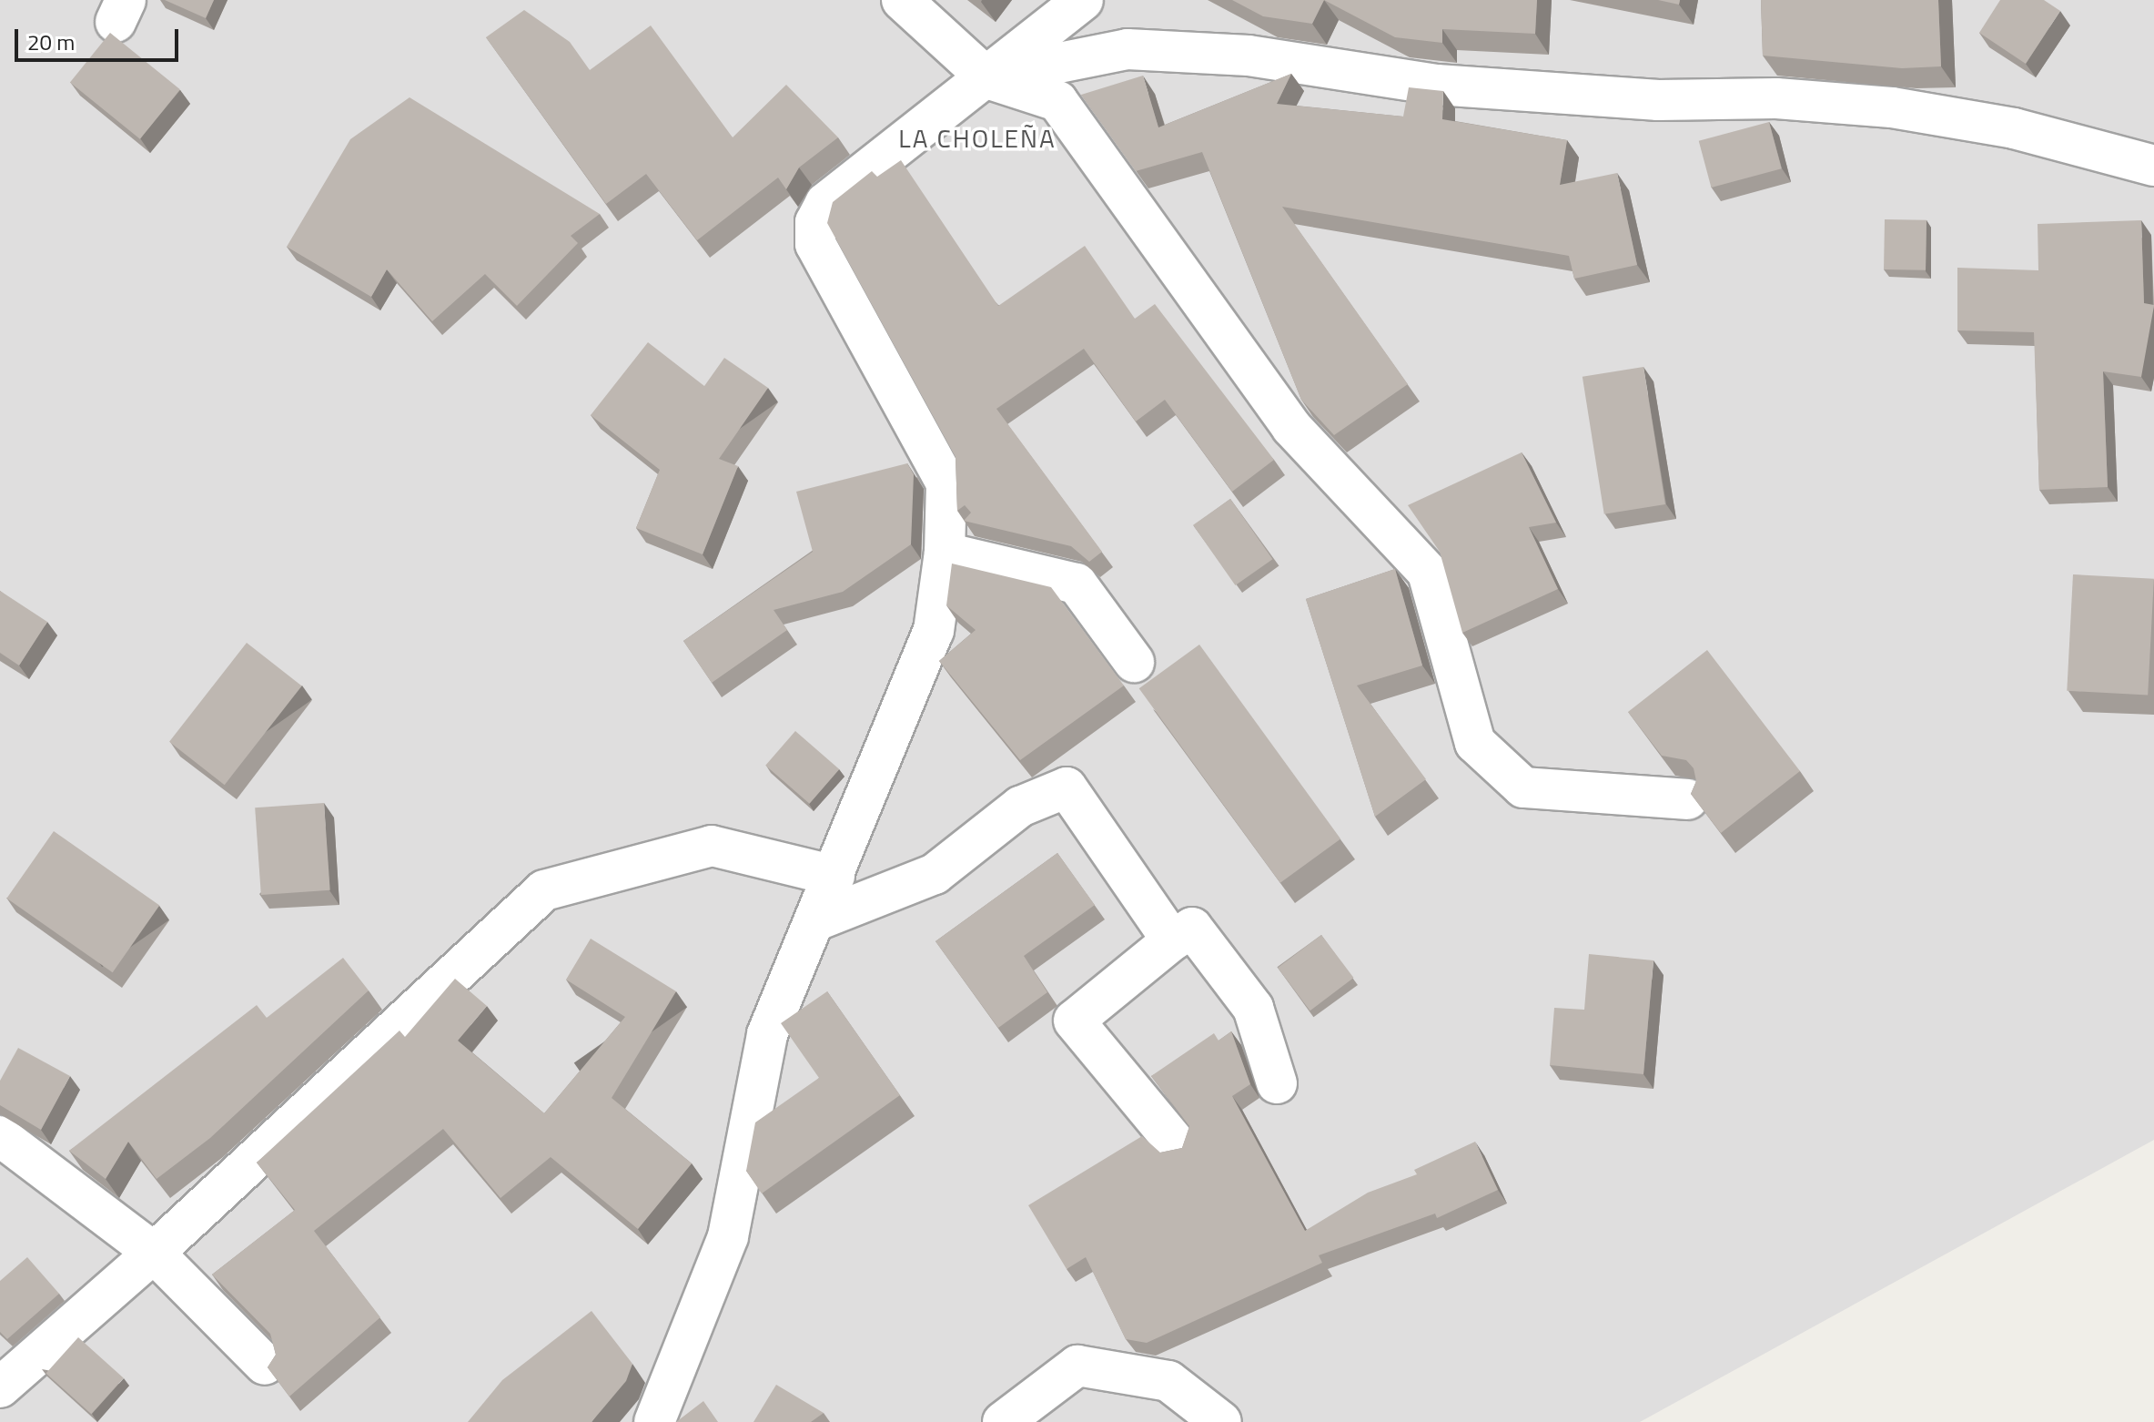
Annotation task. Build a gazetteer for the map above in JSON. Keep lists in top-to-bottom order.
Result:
{
  "districts": ["LA CHOLEÑA"],
  "scale_bar": "20 m"
}
